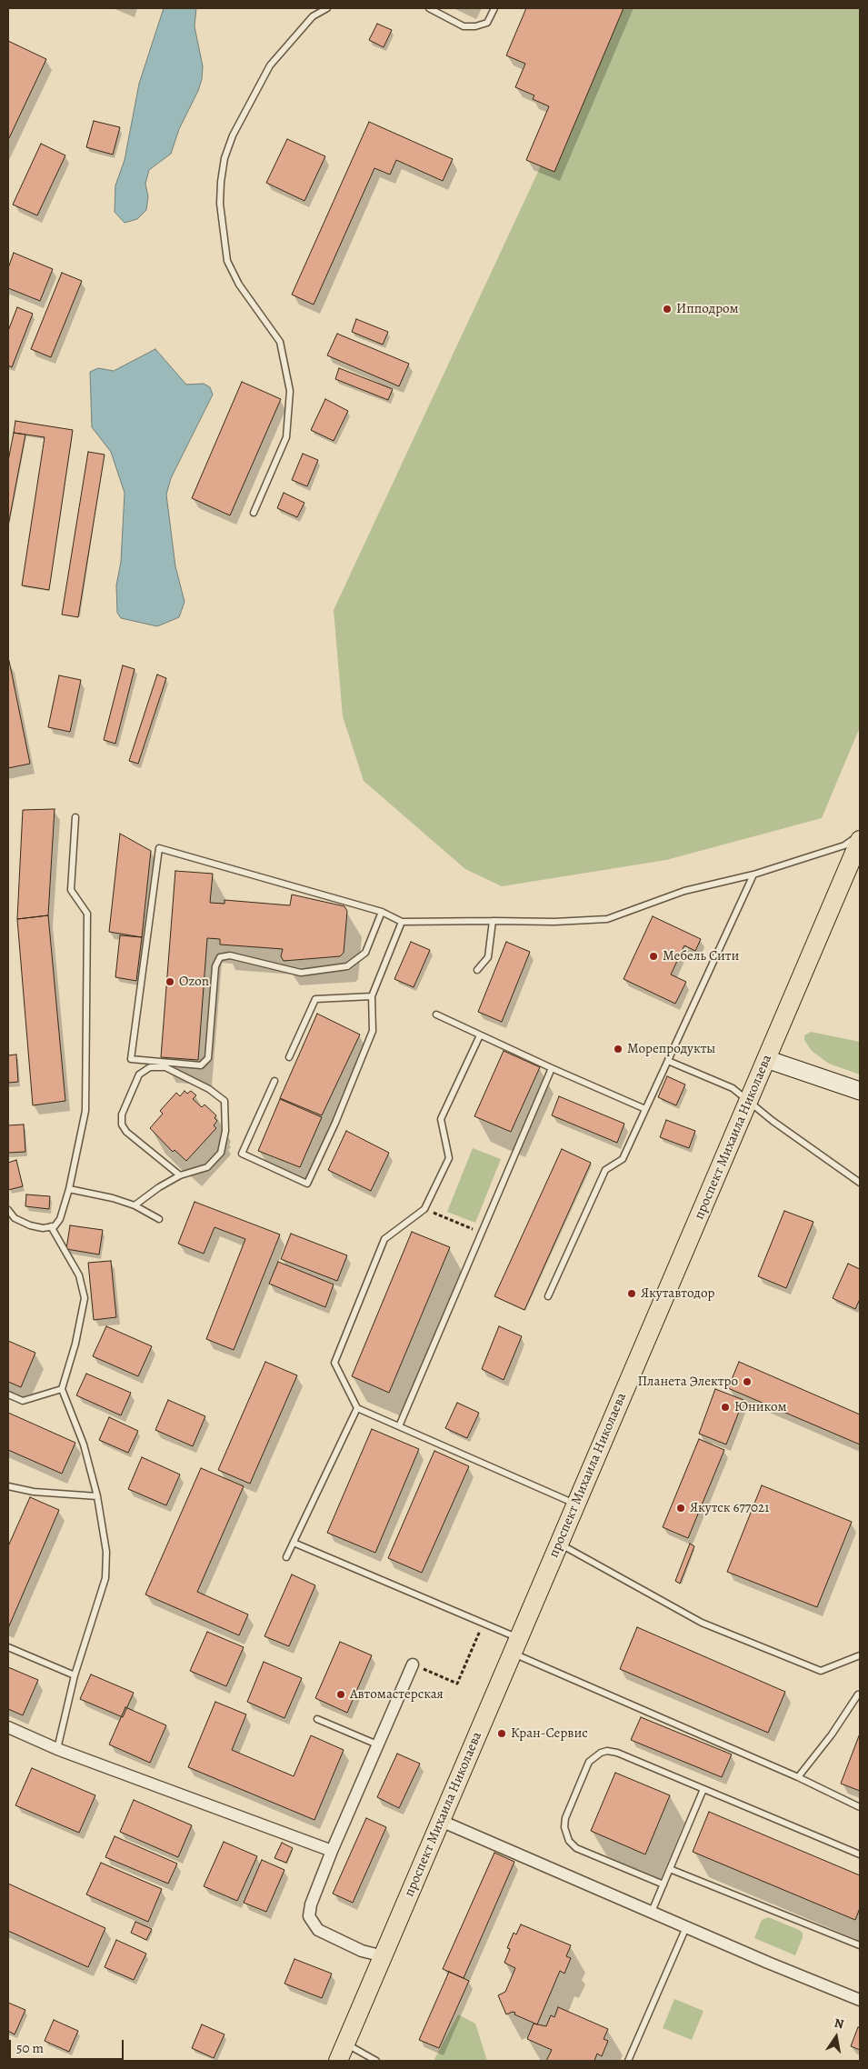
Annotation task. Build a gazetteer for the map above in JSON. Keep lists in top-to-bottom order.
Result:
{
  "streets": {
    "main road": ["проспект Михаила Николаева"]
  },
  "places": [
    "Ипподром",
    "Мебель Сити",
    "Ozon",
    "Морепродукты",
    "Якутавтодор",
    "Планета Электро",
    "Юником",
    "Якутск 677021",
    "Автомастерская",
    "Кран-Сервис"
  ],
  "scale_bar": "50 m",
  "north": "top"
}
